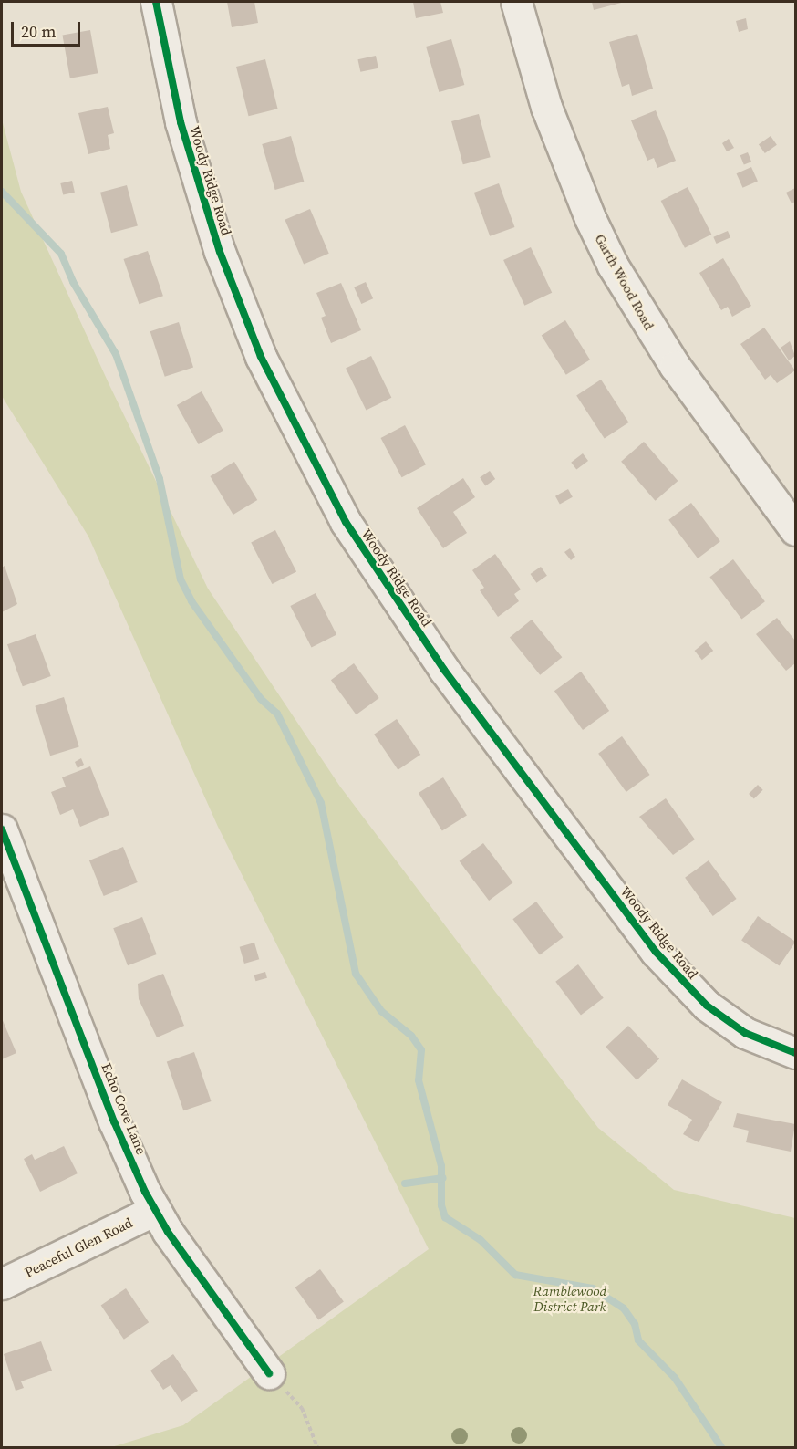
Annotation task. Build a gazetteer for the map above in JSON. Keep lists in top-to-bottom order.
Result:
{
  "streets": {
    "street": [
      "Woody Ridge Road",
      "Garth Wood Road",
      "Echo Cove Lane",
      "Peaceful Glen Road"
    ]
  },
  "crossings": [
    ["Echo Cove Lane", "Peaceful Glen Road"]
  ],
  "parks": ["Ramblewood District Park"],
  "scale_bar": "20 m"
}
